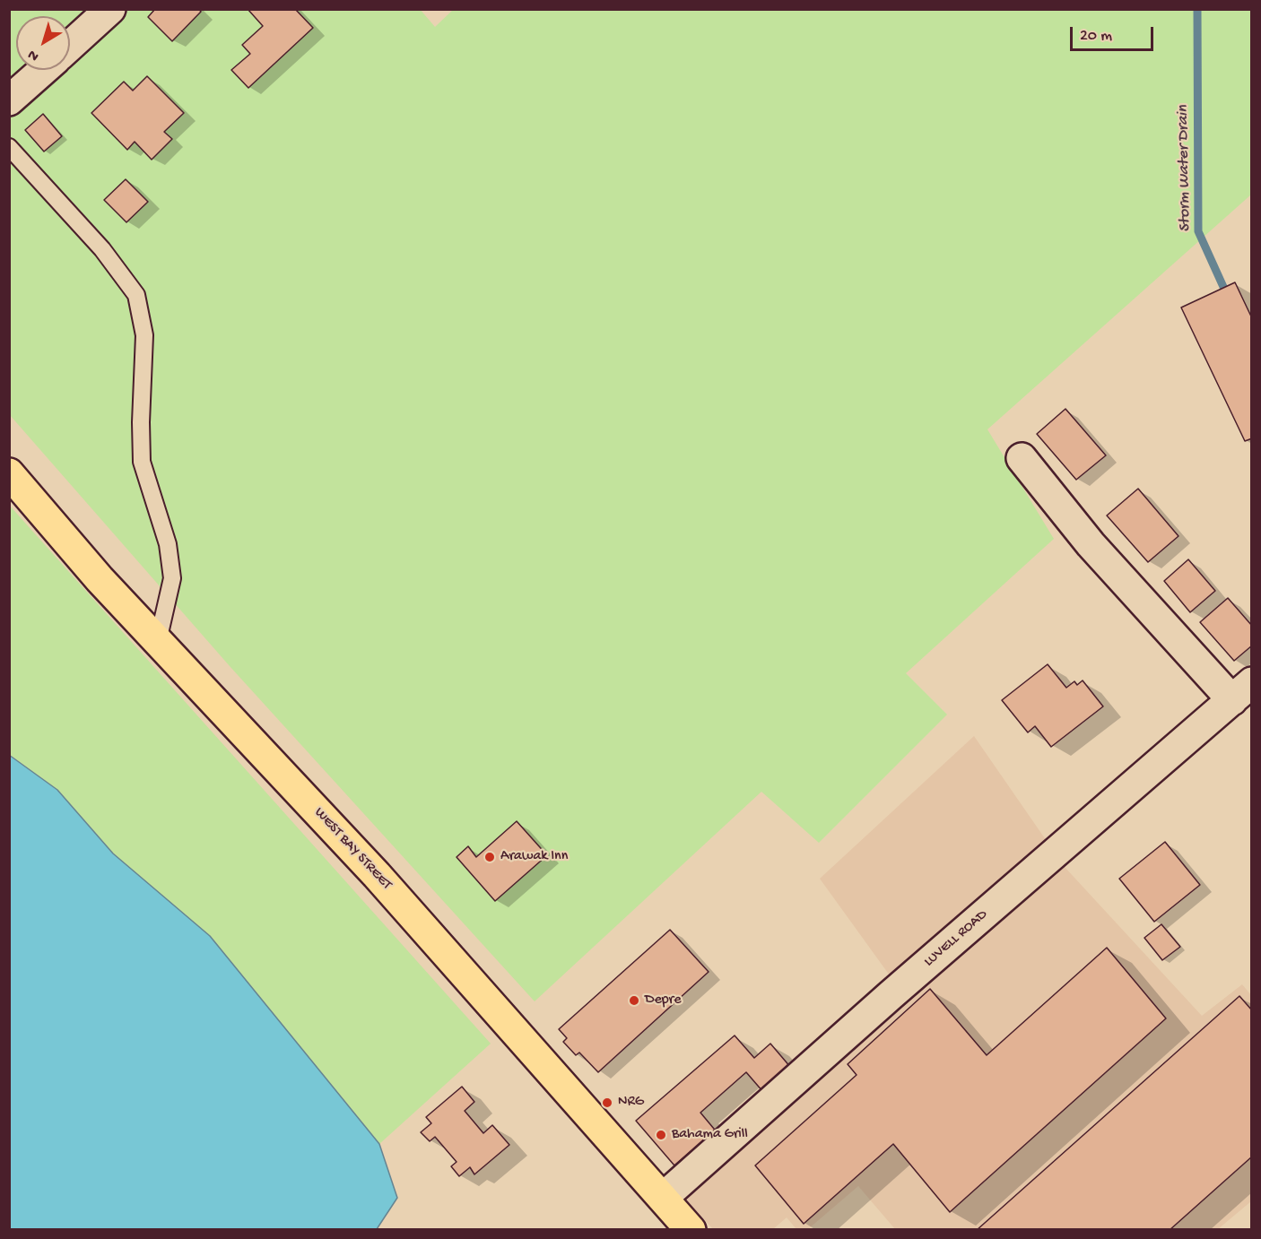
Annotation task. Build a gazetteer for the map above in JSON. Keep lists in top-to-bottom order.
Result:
{
  "streets": {
    "highway": ["WEST BAY STREET"],
    "street": ["LUVELL ROAD"]
  },
  "crossings": [
    ["WEST BAY STREET", "LUVELL ROAD"]
  ],
  "water": ["Storm Water Drain"],
  "places": [
    "Arawak Inn",
    "Depre",
    "NRG",
    "Bahama Grill"
  ],
  "scale_bar": "20 m",
  "north": "bottom left"
}
